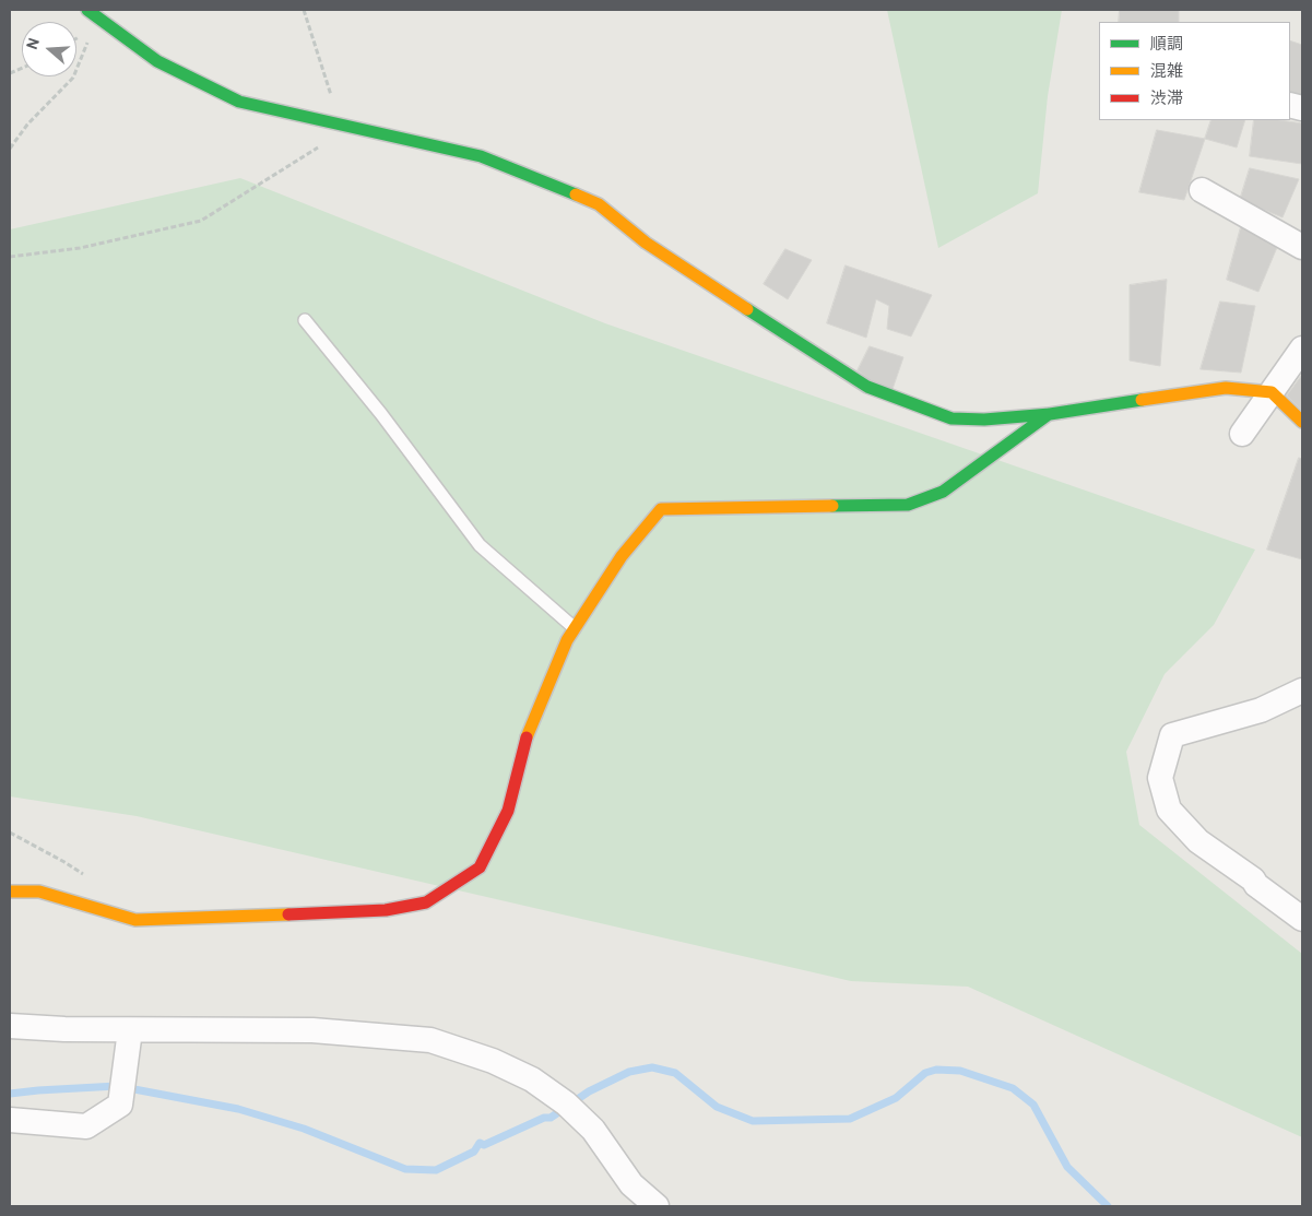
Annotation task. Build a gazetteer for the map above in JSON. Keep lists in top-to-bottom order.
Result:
{
  "legend": ["順調", "混雑", "渋滞"],
  "north": "left"
}
